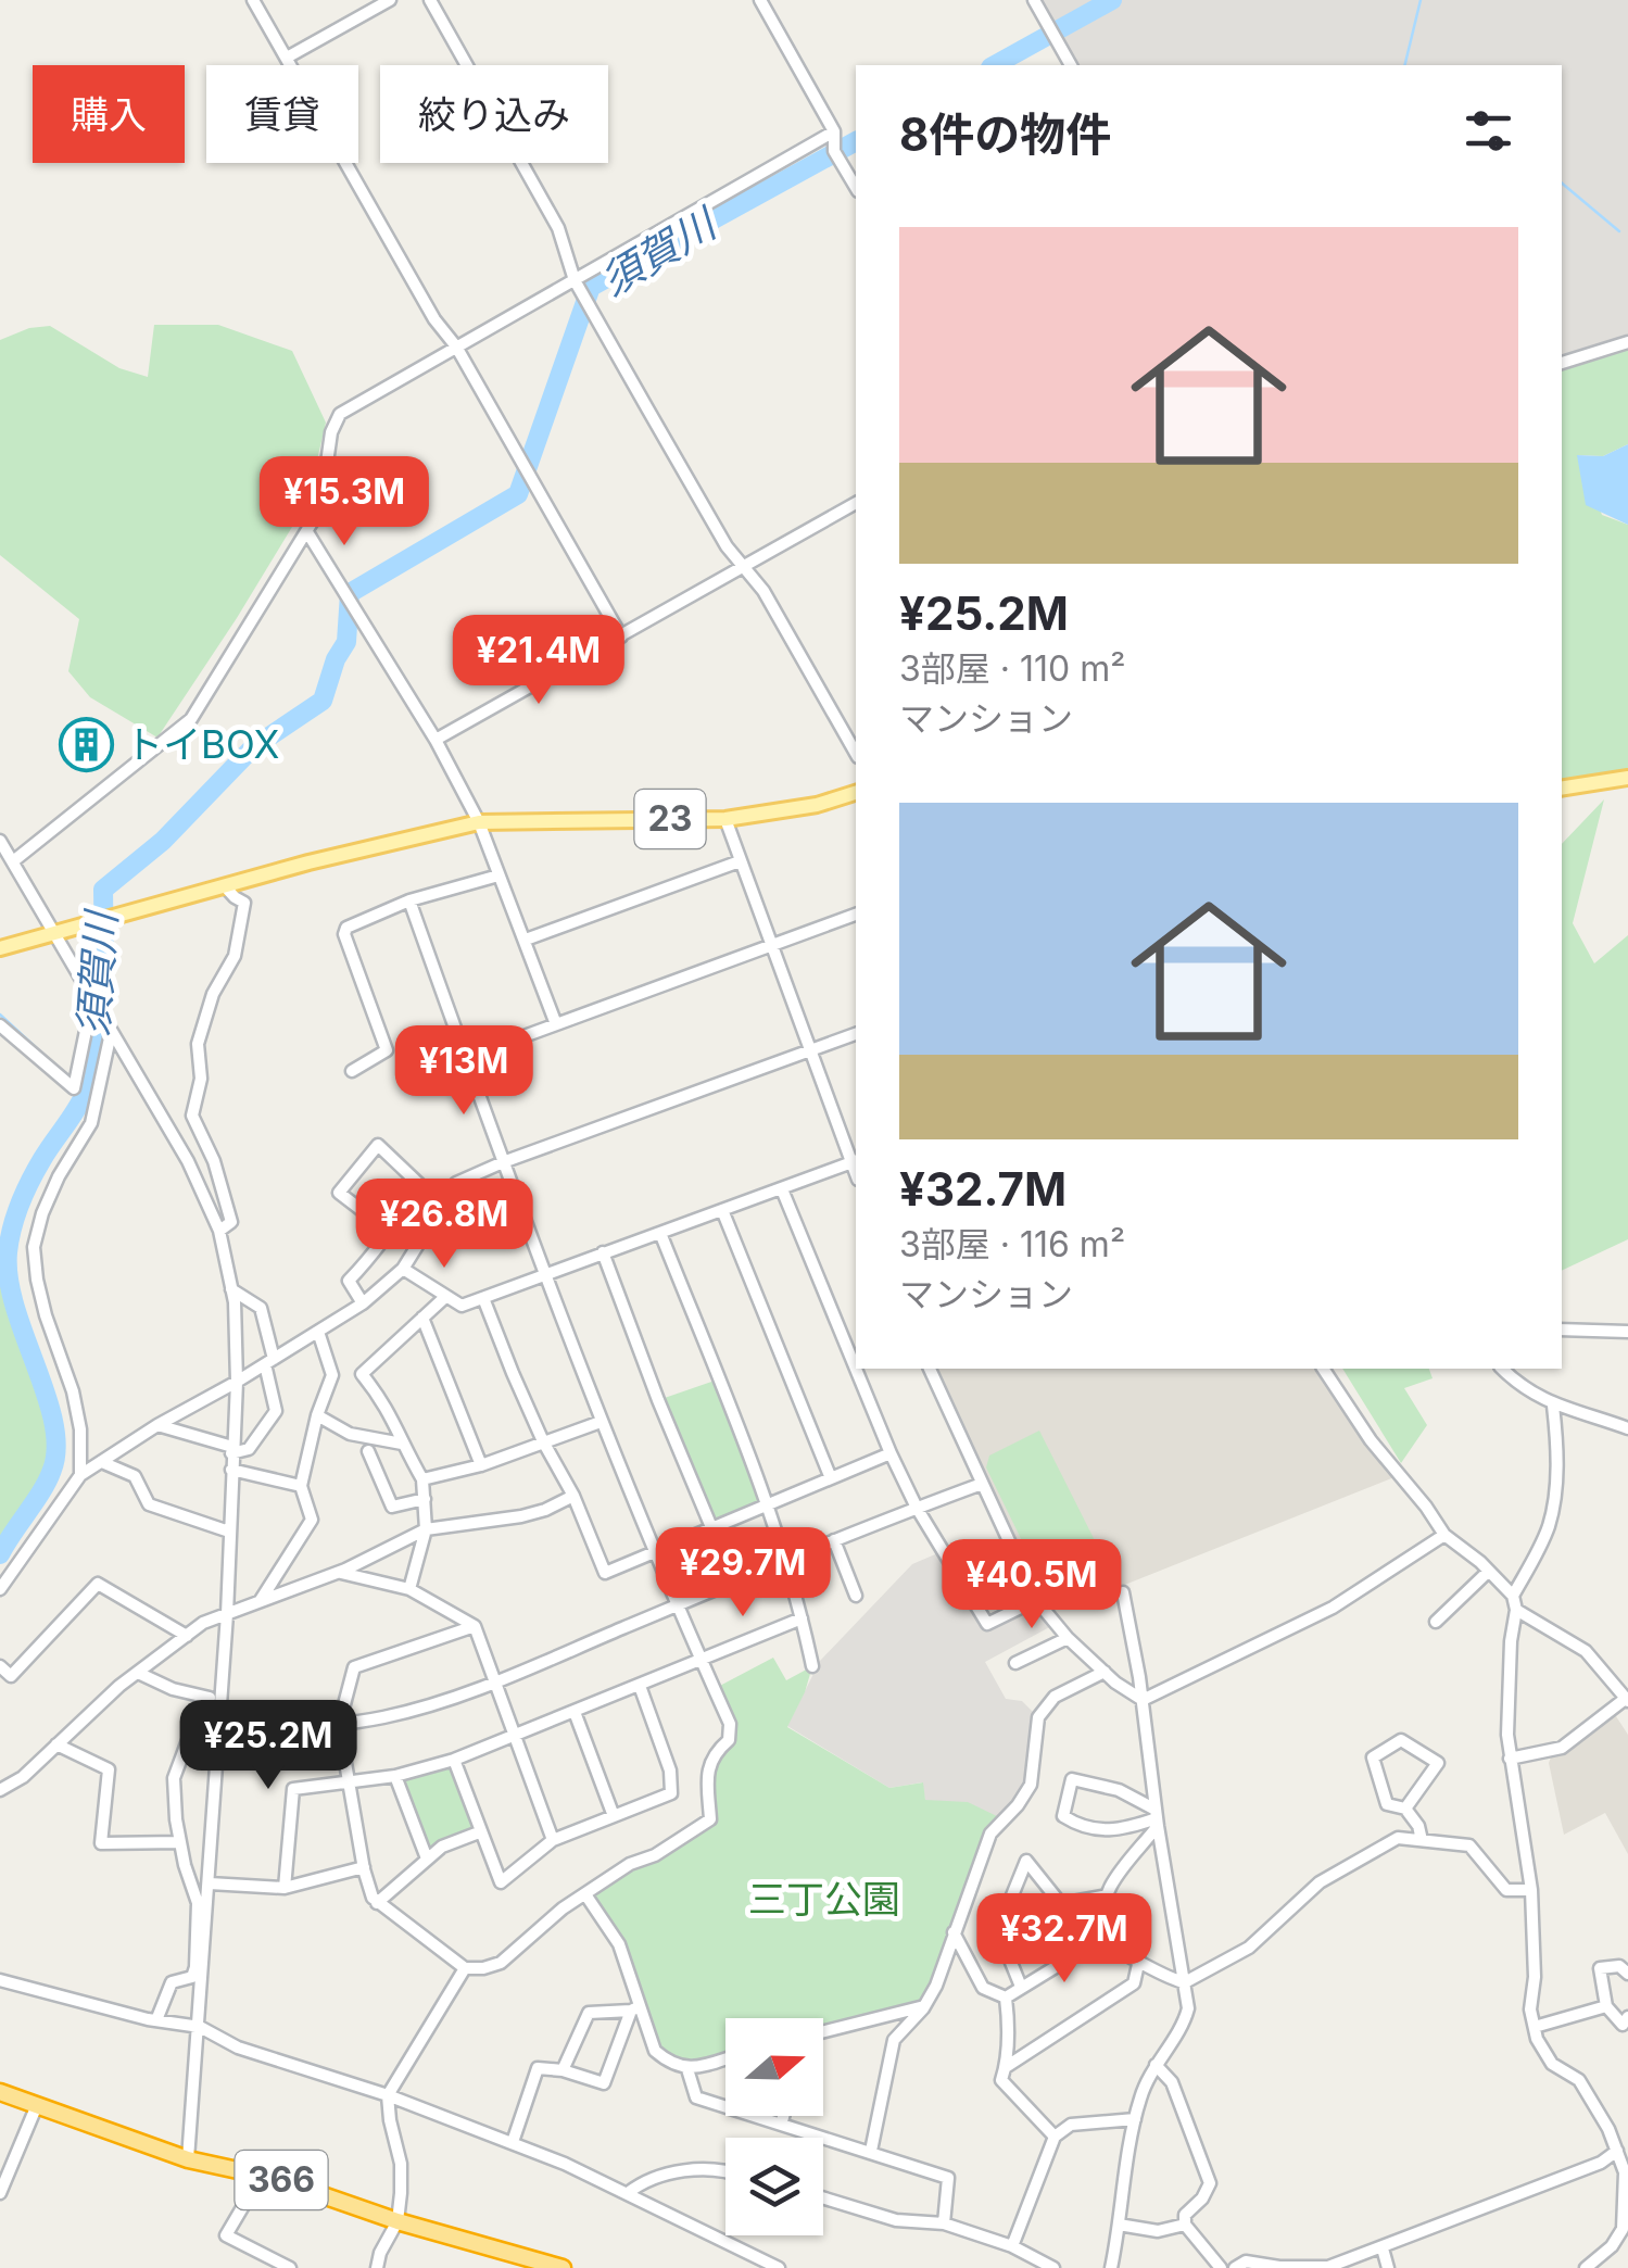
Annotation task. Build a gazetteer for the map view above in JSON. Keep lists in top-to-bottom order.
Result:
{
  "streets": {
    "highway": ["366"],
    "main road": ["23"]
  },
  "water": ["須賀川"],
  "parks": ["三丁公園"],
  "places": {
    "building": ["トイBOX"]
  },
  "north": "right",
  "page": {
    "chip": ["購入", "賃貸", "絞り込み"],
    "heading": "8件の物件",
    "list": [
      {
        "name": "¥25.2M",
        "note": "3部屋 · 110 m² · マンション"
      },
      {
        "name": "¥32.7M",
        "note": "3部屋 · 116 m² · マンション"
      }
    ],
    "price": [
      "¥15.3M",
      "¥21.4M",
      "¥13M",
      "¥26.8M",
      "¥29.7M",
      "¥40.5M",
      "¥25.2M",
      "¥32.7M"
    ]
  }
}
